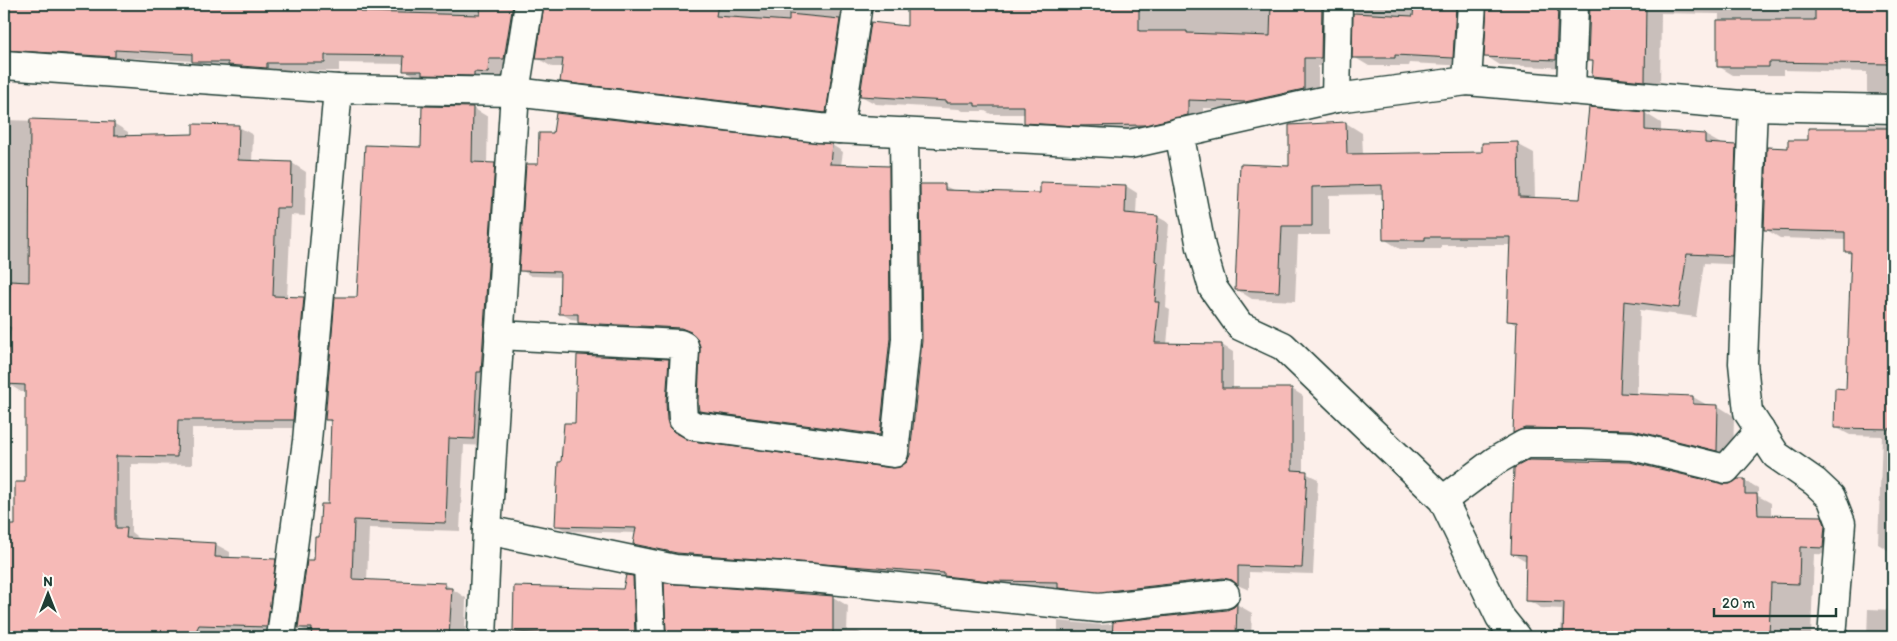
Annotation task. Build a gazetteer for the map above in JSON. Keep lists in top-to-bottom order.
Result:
{
  "scale_bar": "20 m",
  "north": "top"
}
